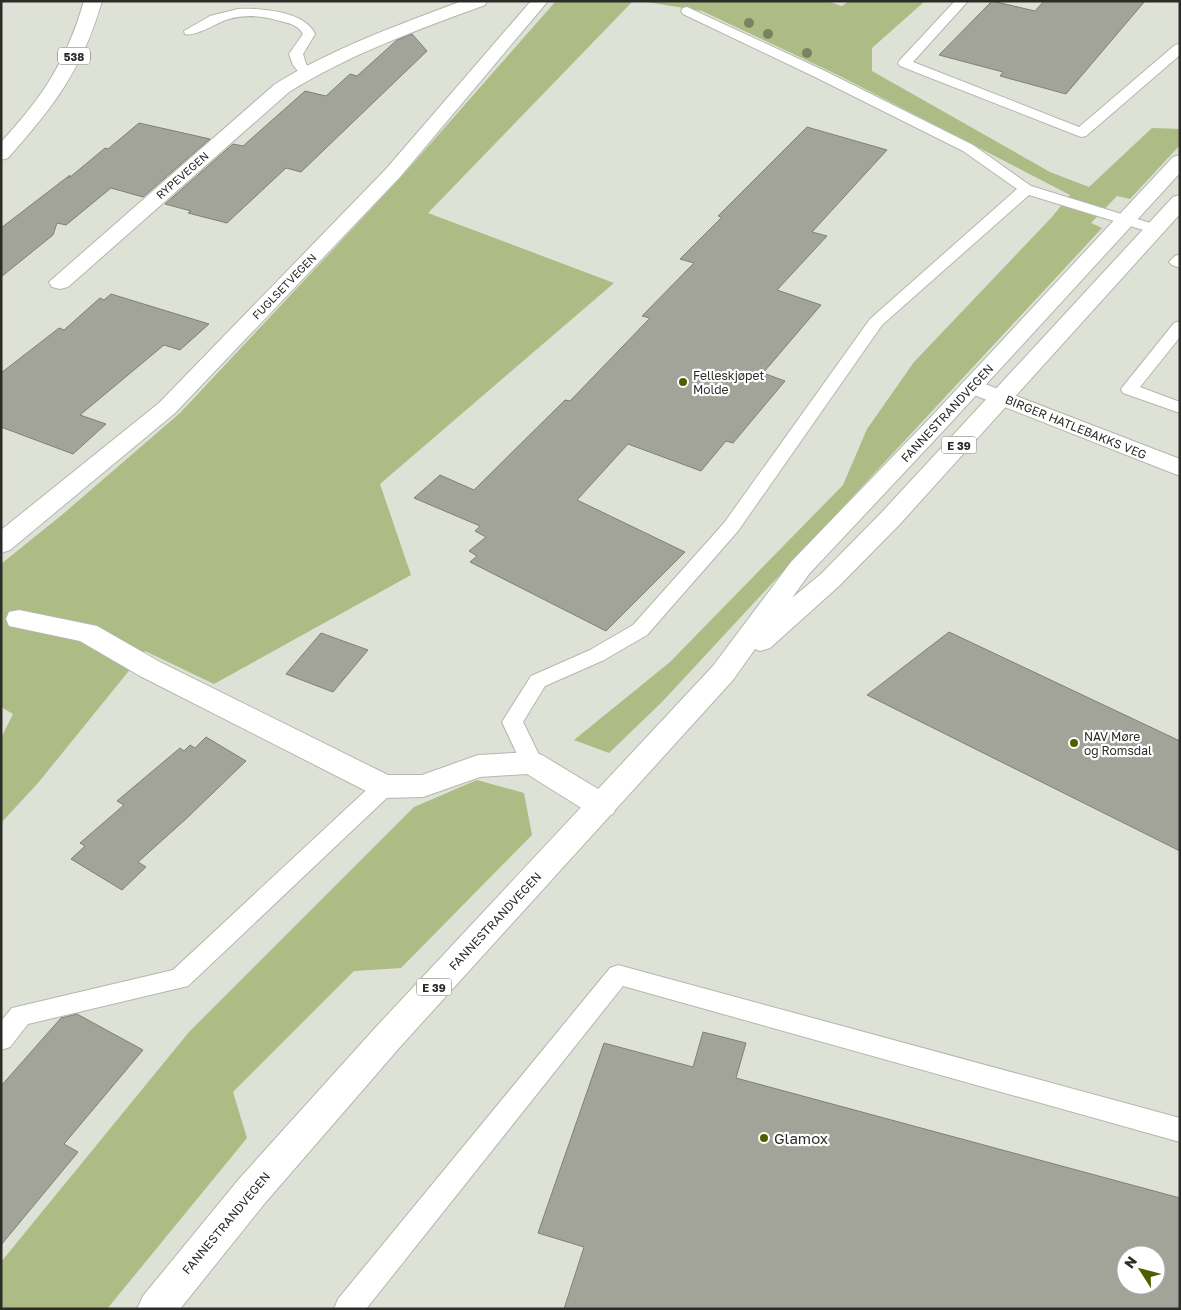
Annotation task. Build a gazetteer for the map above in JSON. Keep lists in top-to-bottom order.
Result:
{
  "streets": {
    "main road": [
      "538",
      "RYPEVEGEN",
      "FUGLSETVEGEN",
      "FANNESTRANDVEGEN",
      "BIRGER HATLEBAKKS VEG",
      "E 39"
    ]
  },
  "crossings": [
    ["FANNESTRANDVEGEN", "BIRGER HATLEBAKKS VEG"]
  ],
  "places": ["Felleskjøpet Molde", "NAV Møre og Romsdal", "Glamox"],
  "north": "top left"
}
